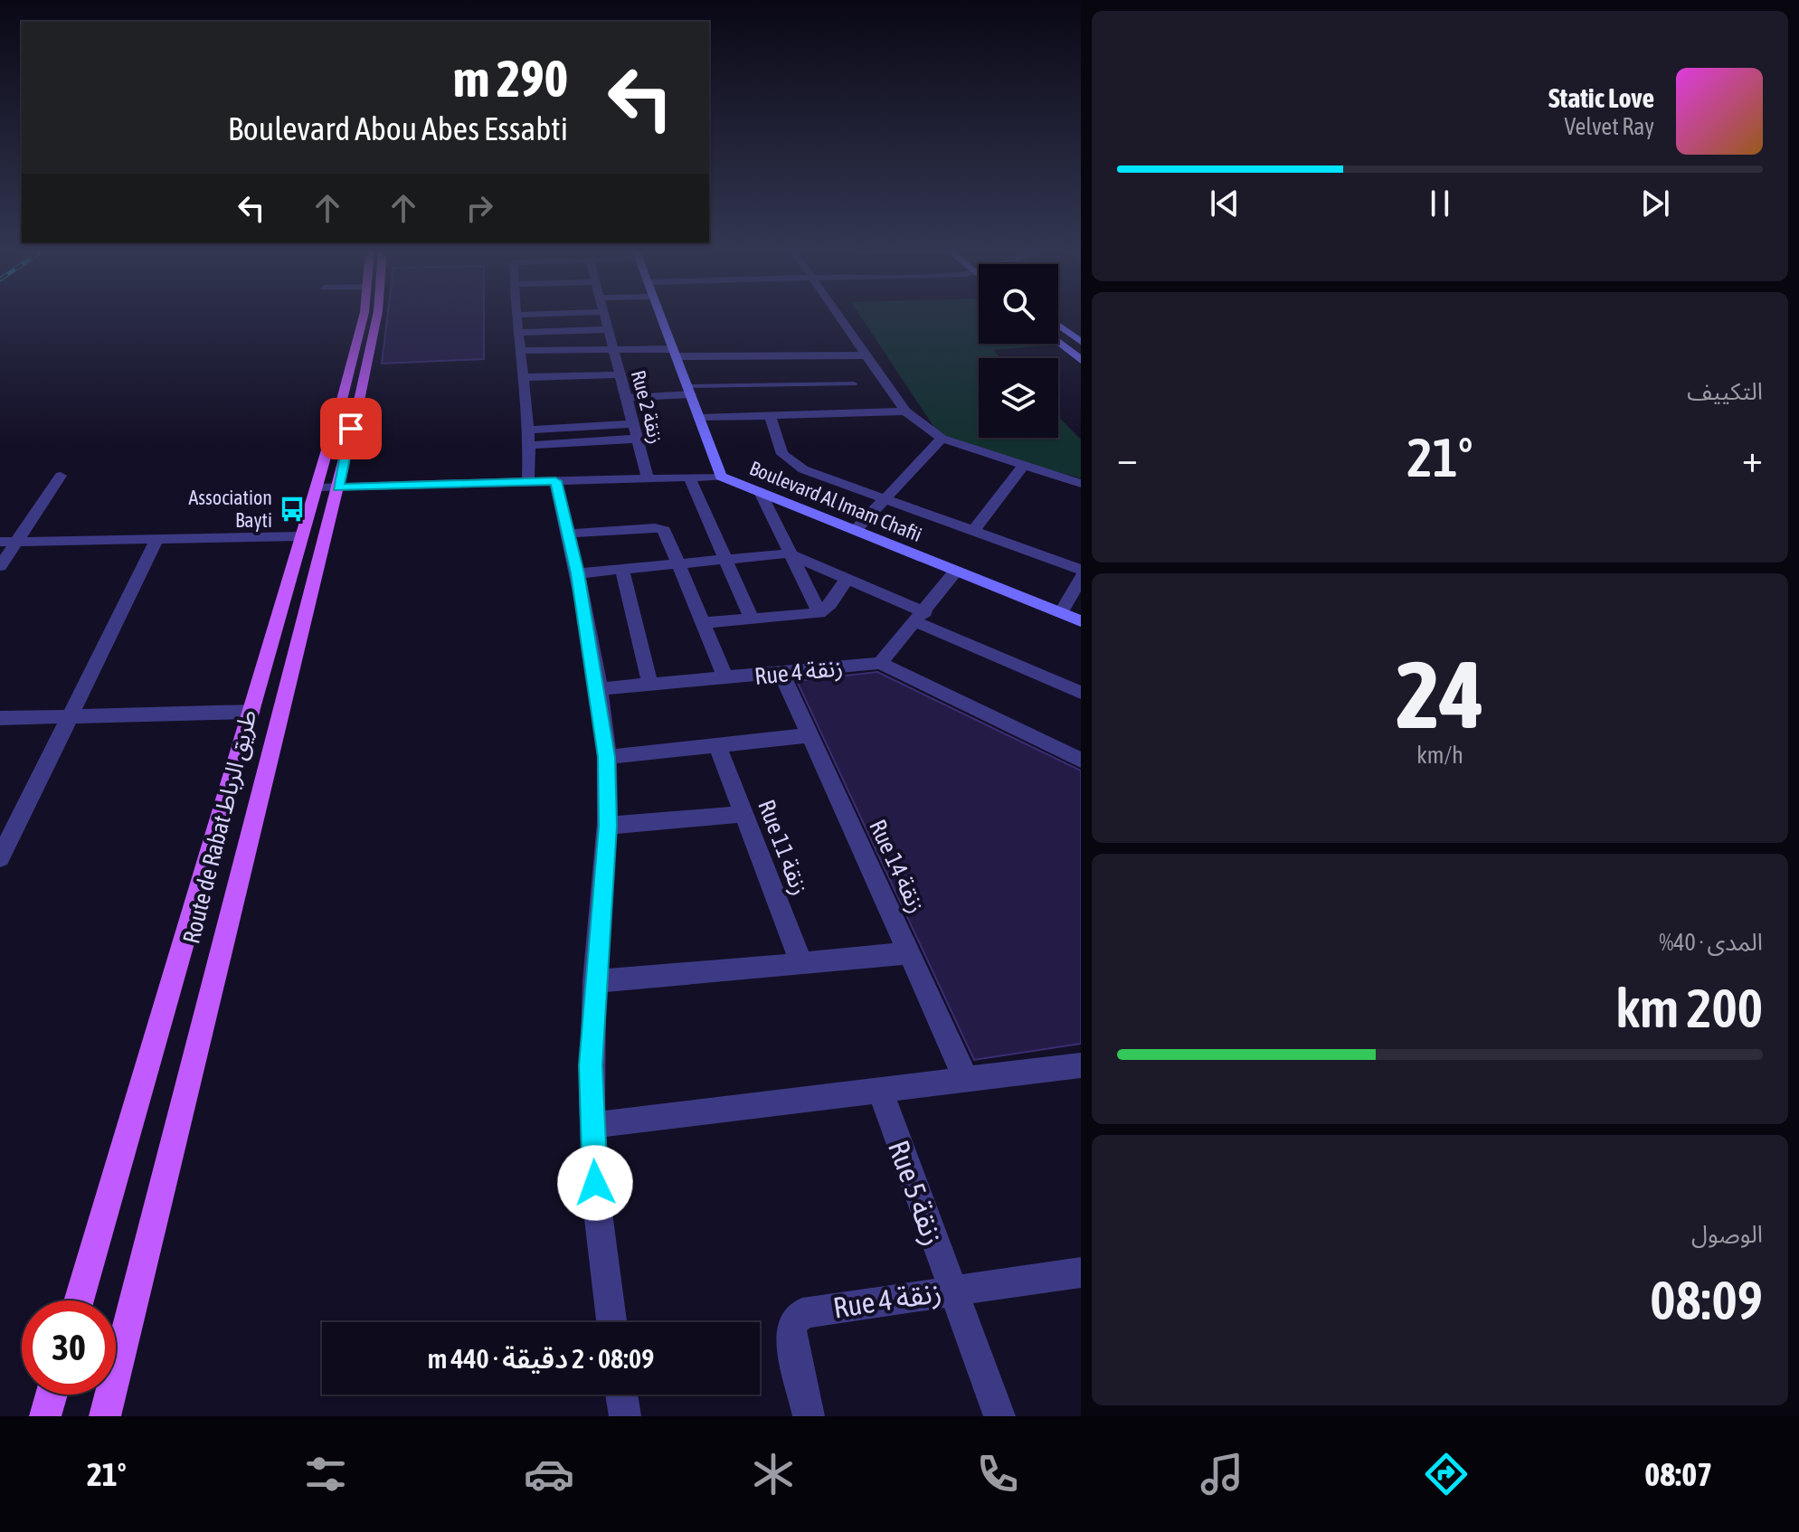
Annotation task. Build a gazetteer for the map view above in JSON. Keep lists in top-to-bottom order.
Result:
{
  "streets": {
    "main road": ["Route de Rabat طريق الرباط"],
    "street": [
      "Rue 2 زنقة",
      "Boulevard Al Imam Chafii",
      "Rue 4 زنقة",
      "Rue 11 زنقة",
      "Rue 14 زنقة",
      "Rue 5 زنقة"
    ]
  },
  "crossings": [
    ["Rue 4 زنقة", "Rue 14 زنقة"],
    ["Rue 4 زنقة", "Rue 5 زنقة"]
  ],
  "places": {
    "bus stop": ["Association Bayti"]
  },
  "page": {
    "turn": ["290 m", "Boulevard Abou Abes Essabti"],
    "song": ["Static Love", "Velvet Ray"],
    "tile": [
      "التكييف",
      ["24", "km/h"],
      ["المدى · 40%", "200 km"],
      ["الوصول", "08:09"]
    ],
    "heat": ["−", "21°", "+"],
    "limit": "30",
    "trip": "08:09 · 2 دقيقة · 440 m",
    "tabs": ["08:07", "21°"]
  }
}
